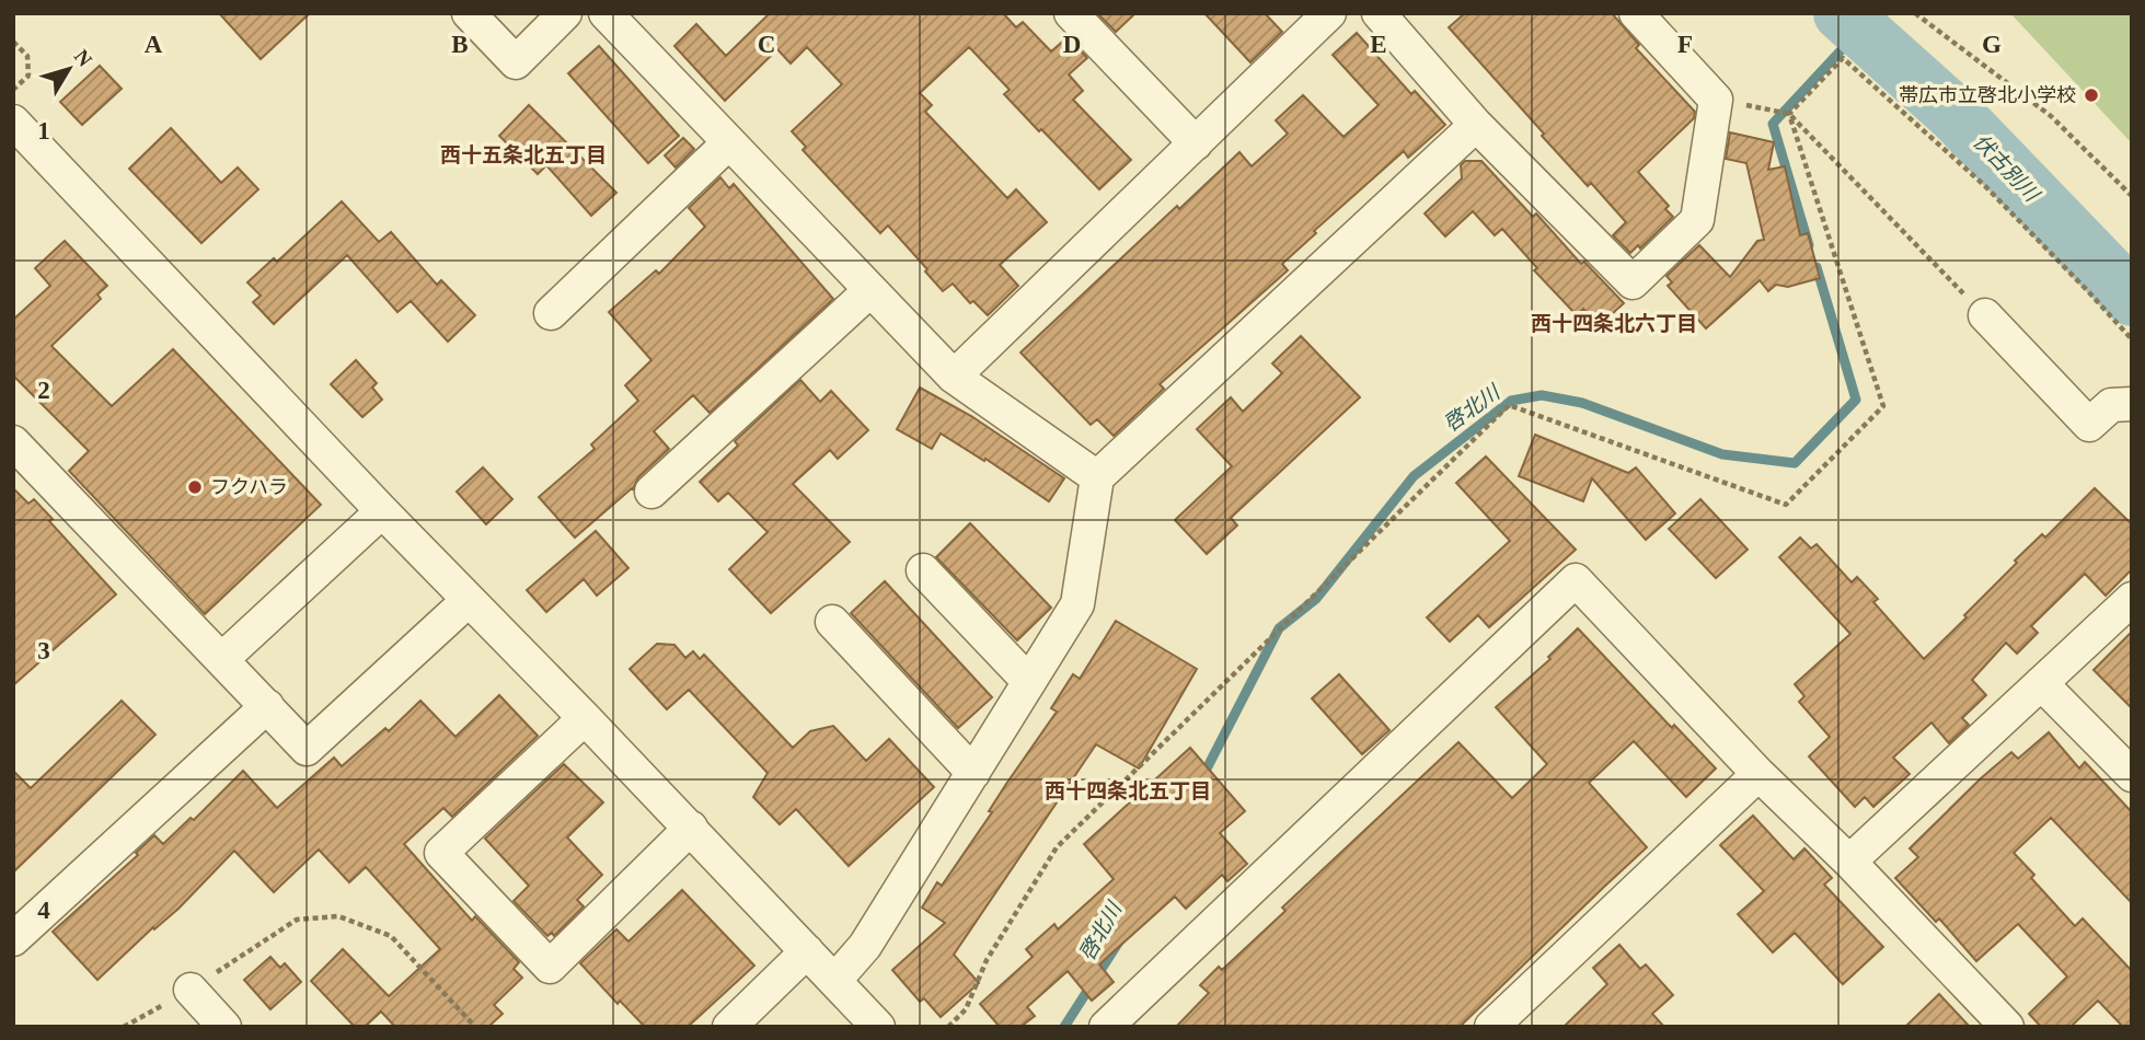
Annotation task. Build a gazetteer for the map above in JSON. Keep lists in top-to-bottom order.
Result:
{
  "districts": ["西十五条北五丁目", "西十四条北六丁目", "西十四条北五丁目"],
  "water": ["伏古別川", "啓北川"],
  "places": ["帯広市立啓北小学校", "フクハラ"],
  "north": "top right",
  "grid": {
    "columns": [
      "A",
      "B",
      "C",
      "D",
      "E",
      "F",
      "G"
    ],
    "rows": [
      "1",
      "2",
      "3",
      "4"
    ]
  }
}
